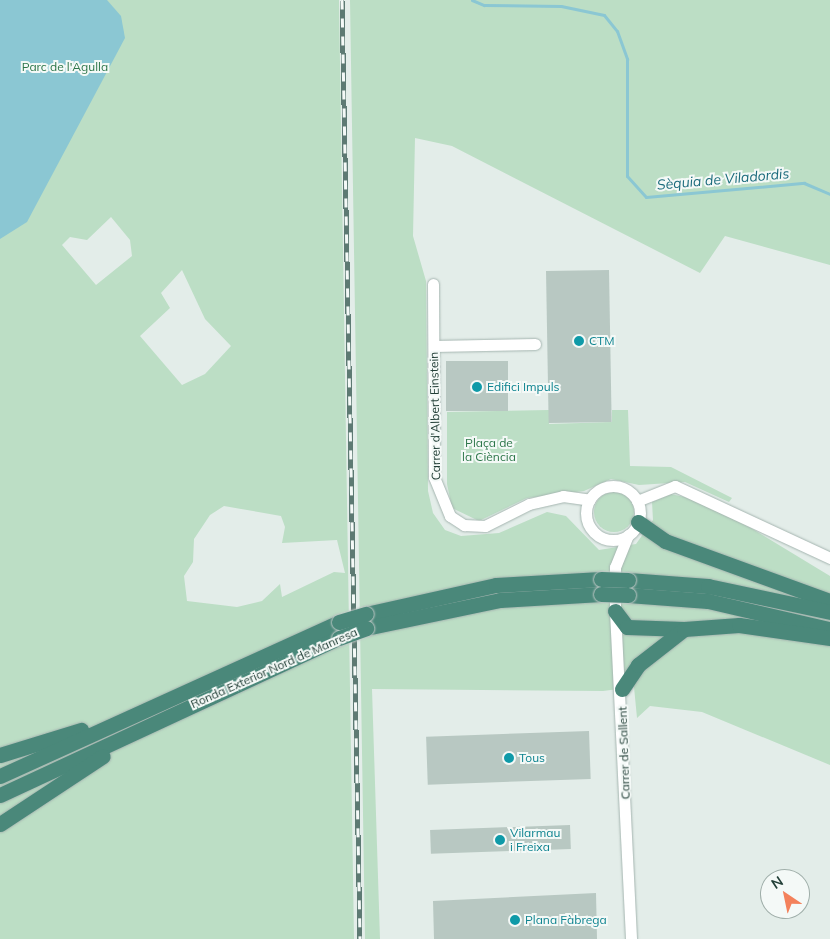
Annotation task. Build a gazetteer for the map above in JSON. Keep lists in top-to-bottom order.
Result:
{
  "streets": {
    "highway": ["Ronda Exterior Nord de Manresa"],
    "street": ["Carrer d'Albert Einstein", "Carrer de Sallent"]
  },
  "crossings": [
    ["Carrer d'Albert Einstein", "Carrer de Sallent"]
  ],
  "water": ["Sèquia de Viladordis"],
  "parks": ["Parc de l'Agulla", "Plaça de la Ciència"],
  "places": [
    "CTM",
    "Edifici Impuls",
    "Tous",
    "Vilarmau i Freixa",
    "Plana Fàbrega"
  ],
  "north": "top left"
}
